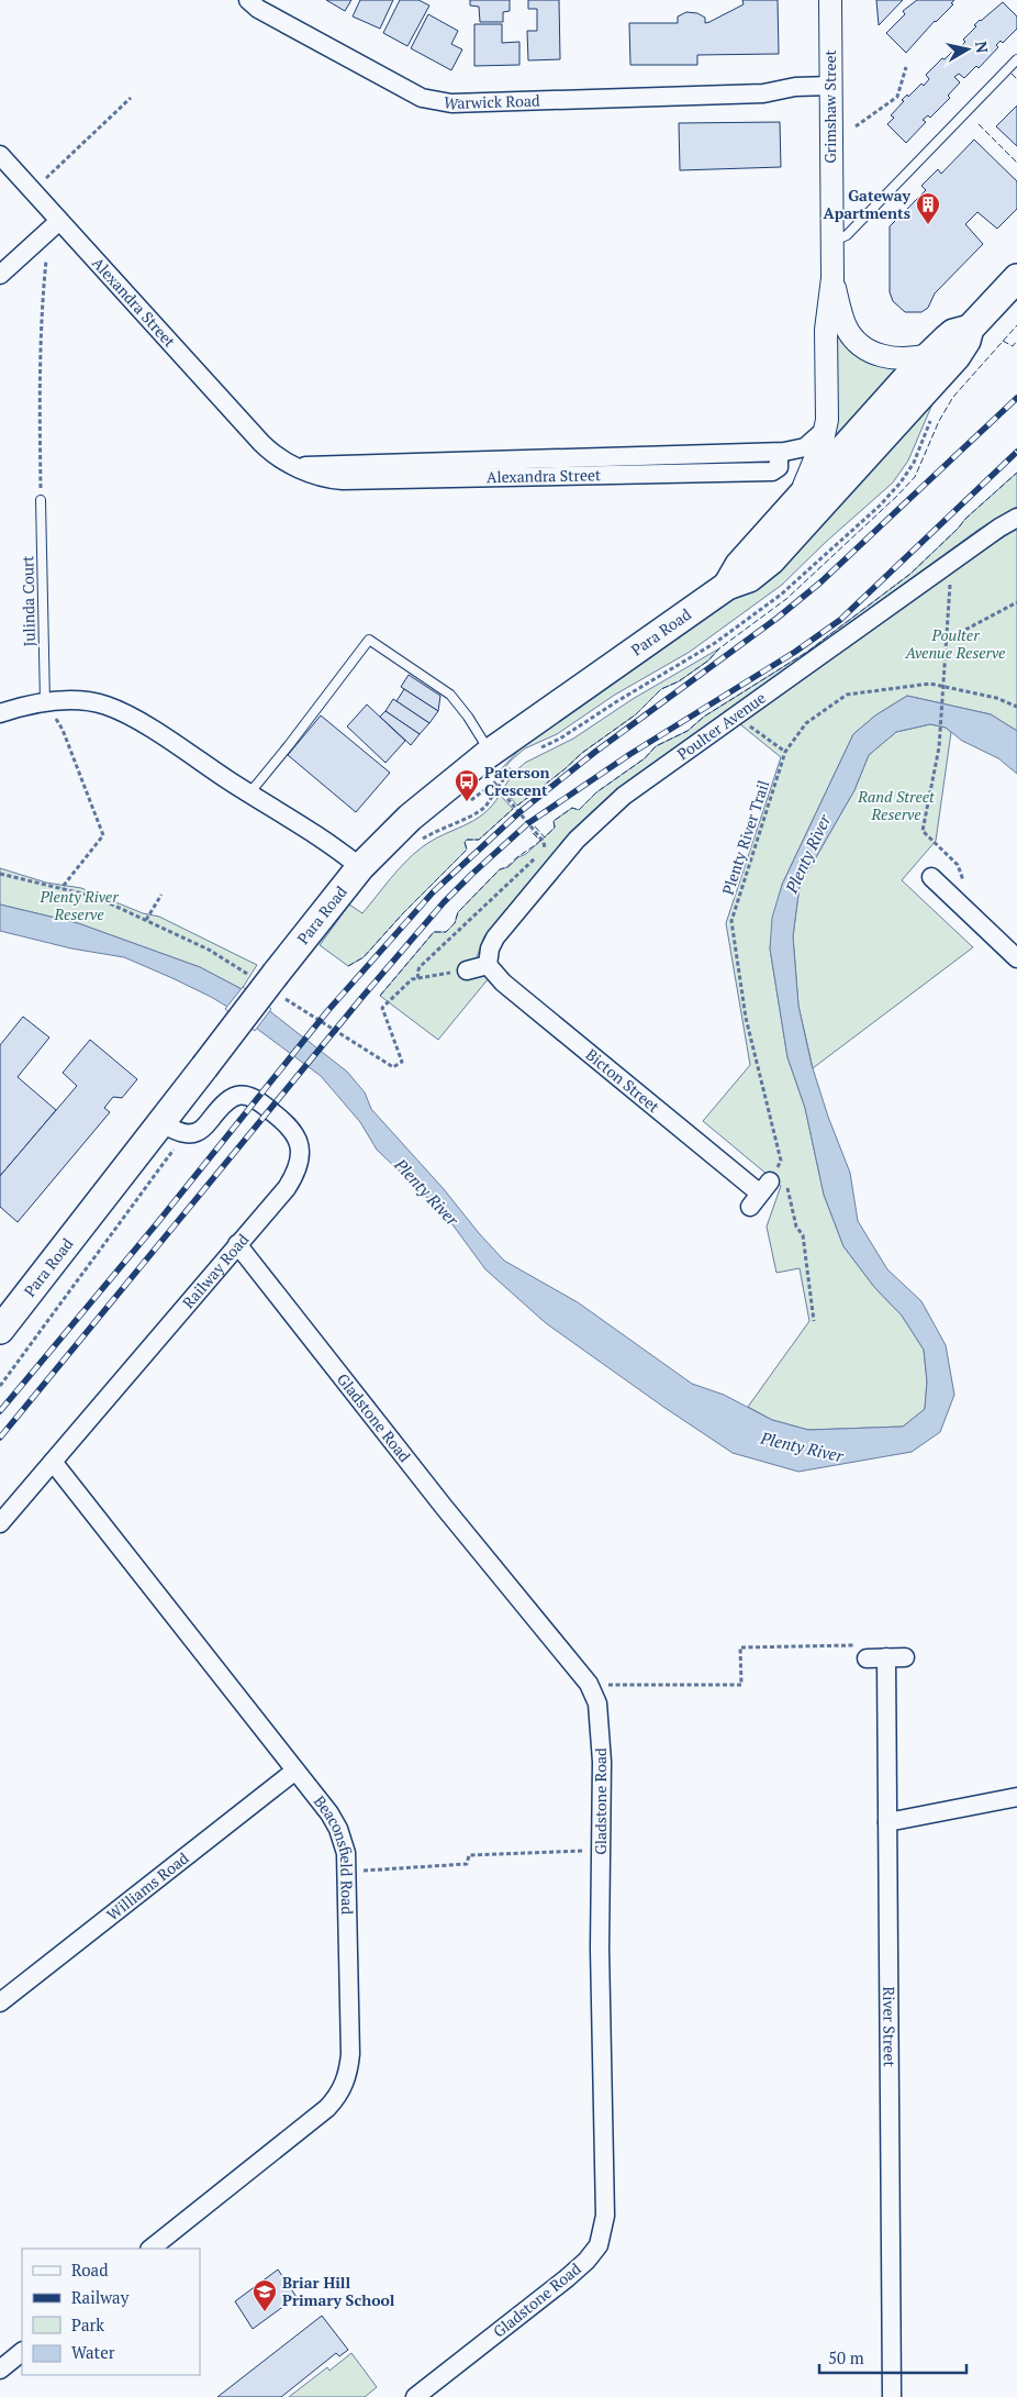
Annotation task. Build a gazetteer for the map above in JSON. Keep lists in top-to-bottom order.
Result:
{
  "streets": {
    "main road": ["Para Road"],
    "street": [
      "Warwick Road",
      "Grimshaw Street",
      "Alexandra Street",
      "Poulter Avenue",
      "Bicton Street",
      "Railway Road",
      "Gladstone Road",
      "Beaconsfield Road",
      "Williams Road",
      "River Street"
    ],
    "lane": ["Julinda Court"],
    "path": ["Plenty River Trail"]
  },
  "crossings": [
    ["Warwick Road", "Grimshaw Street"],
    ["Grimshaw Street", "Alexandra Street"],
    ["Grimshaw Street", "Para Road"],
    ["Para Road", "Railway Road"],
    ["Poulter Avenue", "Bicton Street"],
    ["Plenty River Trail", "Bicton Street"],
    ["Railway Road", "Gladstone Road"],
    ["Railway Road", "Beaconsfield Road"],
    ["Beaconsfield Road", "Williams Road"]
  ],
  "water": ["Plenty River"],
  "parks": ["Poulter Avenue Reserve", "Rand Street Reserve", "Plenty River Reserve"],
  "places": {
    "building": ["Gateway Apartments"],
    "bus stop": ["Paterson Crescent"],
    "school or university": ["Briar Hill Primary School"]
  },
  "legend": [
    "Road",
    "Railway",
    "Park",
    "Water"
  ],
  "scale_bar": "50 m",
  "north": "right"
}
